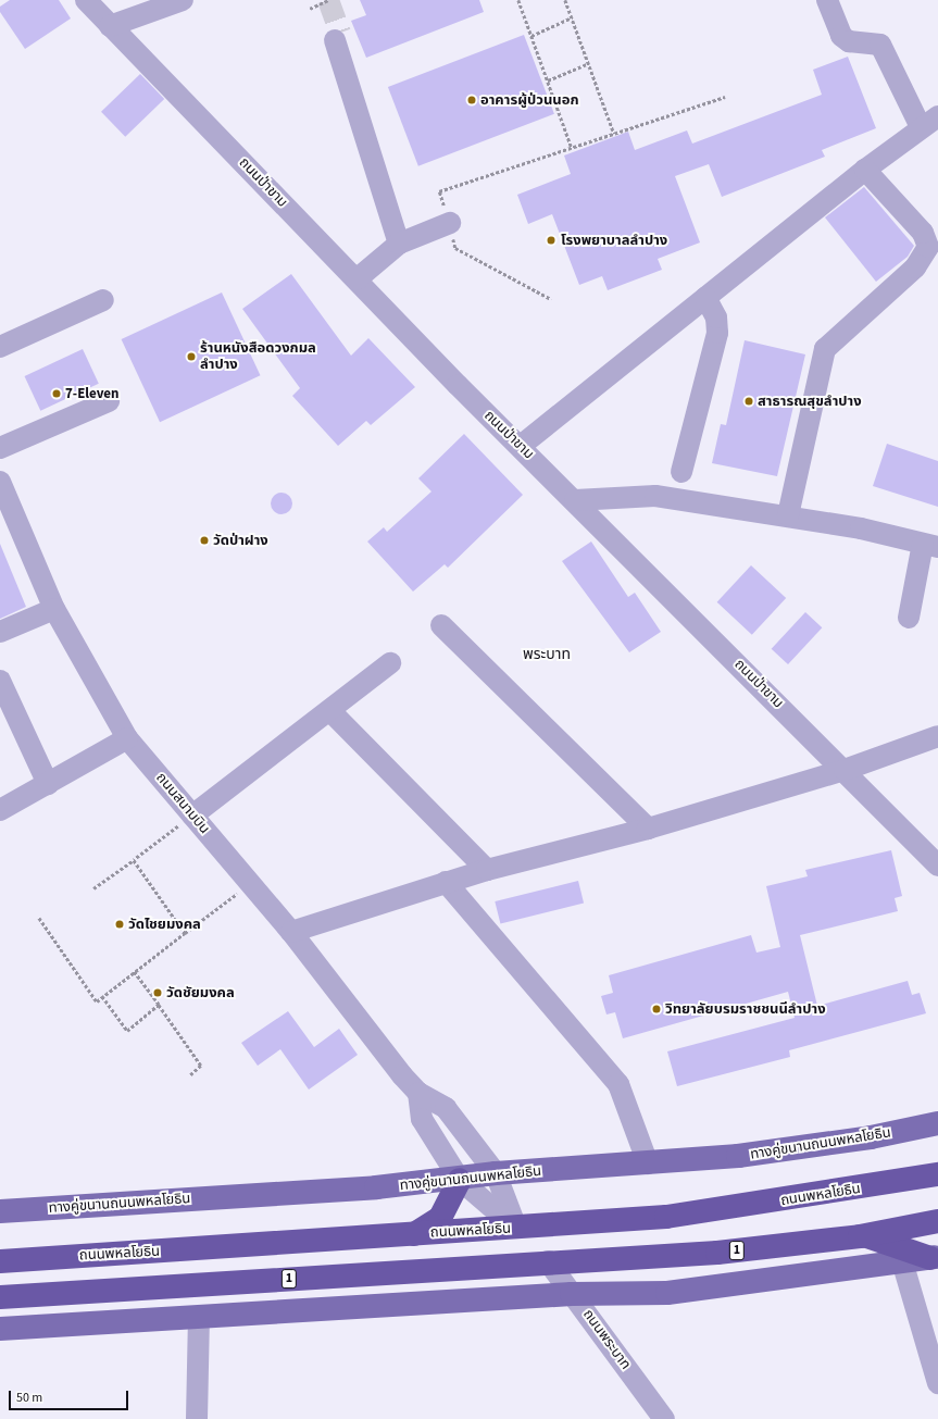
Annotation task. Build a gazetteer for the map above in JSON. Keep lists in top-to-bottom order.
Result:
{
  "streets": {
    "highway": ["ถนนพหลโยธิน", "1"],
    "main road": ["ทางคู่ขนานถนนพหลโยธิน"],
    "street": ["ถนนป่าขาม", "ถนนสนามบิน", "ถนนพระบาท"]
  },
  "crossings": [
    ["ถนนสนามบิน", "ทางคู่ขนานถนนพหลโยธิน"],
    ["ถนนสนามบิน", "ถนนพหลโยธิน"],
    ["1", "ถนนพระบาท"]
  ],
  "districts": ["พระบาท"],
  "places": [
    "อาคารผู้ป่วนนอก",
    "โรงพยาบาลลำปาง",
    "ร้านหนังสือดวงกมล ลำปาง",
    "7-Eleven",
    "สาธารณสุขลำปาง",
    "วัดป่าฝาง",
    "วัดไชยมงคล",
    "วัดชัยมงคล",
    "วิทยาลัยบรมราชชนนีลำปาง"
  ],
  "scale_bar": "50 m"
}
